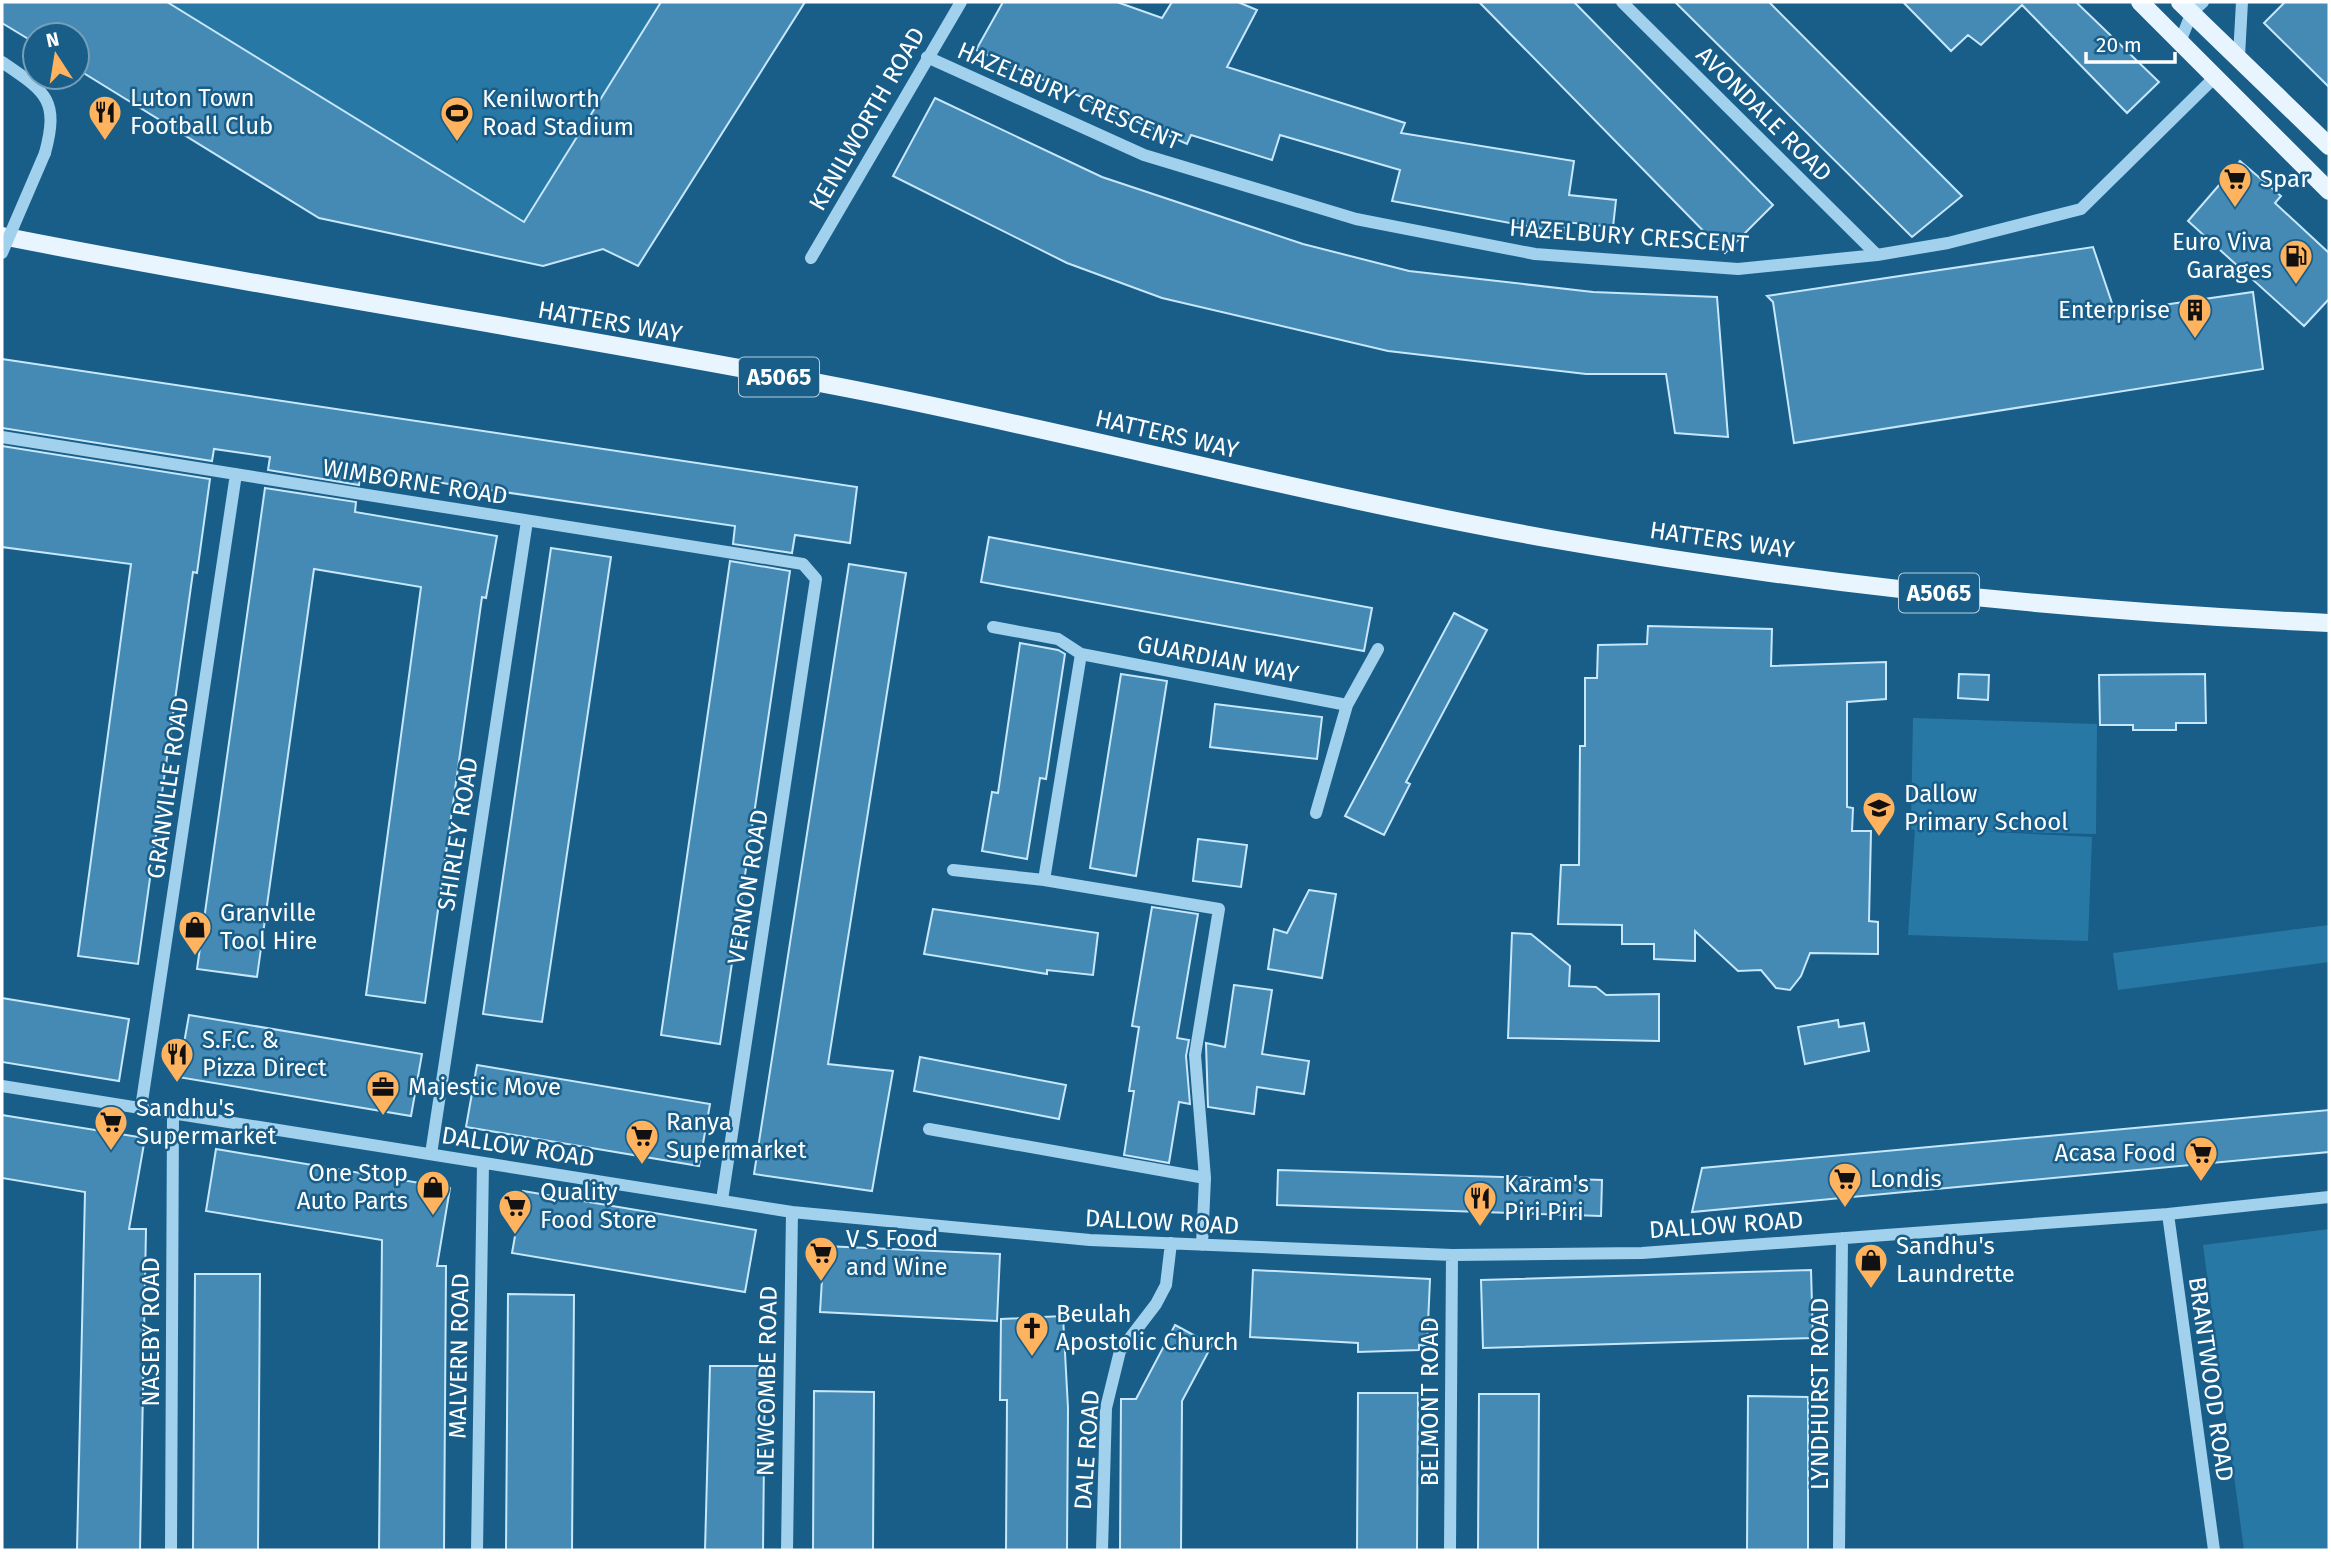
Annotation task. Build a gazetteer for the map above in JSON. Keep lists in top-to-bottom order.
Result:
{
  "streets": {
    "main road": ["HATTERS WAY", "A5065"],
    "street": [
      "HAZELBURY CRESCENT",
      "AVONDALE ROAD",
      "KENILWORTH ROAD",
      "WIMBORNE ROAD",
      "GUARDIAN WAY",
      "GRANVILLE ROAD",
      "SHIRLEY ROAD",
      "VERNON ROAD",
      "DALLOW ROAD",
      "NASEBY ROAD",
      "MALVERN ROAD",
      "BRANTWOOD ROAD",
      "NEWCOMBE ROAD",
      "LYNDHURST ROAD",
      "BELMONT ROAD",
      "DALE ROAD"
    ]
  },
  "crossings": [
    ["HAZELBURY CRESCENT", "AVONDALE ROAD"],
    ["HAZELBURY CRESCENT", "KENILWORTH ROAD"],
    ["WIMBORNE ROAD", "GRANVILLE ROAD"],
    ["WIMBORNE ROAD", "SHIRLEY ROAD"],
    ["WIMBORNE ROAD", "VERNON ROAD"],
    ["GRANVILLE ROAD", "DALLOW ROAD"],
    ["SHIRLEY ROAD", "DALLOW ROAD"],
    ["VERNON ROAD", "DALLOW ROAD"],
    ["DALLOW ROAD", "NASEBY ROAD"],
    ["DALLOW ROAD", "MALVERN ROAD"],
    ["DALLOW ROAD", "BRANTWOOD ROAD"],
    ["DALLOW ROAD", "NEWCOMBE ROAD"],
    ["DALLOW ROAD", "LYNDHURST ROAD"],
    ["DALLOW ROAD", "BELMONT ROAD"],
    ["DALLOW ROAD", "DALE ROAD"]
  ],
  "places": {
    "restaurant": ["Luton Town Football Club", "S.F.C. & Pizza Direct", "Karam's Piri Piri"],
    "sports": ["Kenilworth Road Stadium"],
    "supermarket": [
      "Spar",
      "Sandhu's Supermarket",
      "Ranya Supermarket",
      "Acasa Food",
      "Londis",
      "Quality Food Store",
      "V S Food and Wine"
    ],
    "fuel station": ["Euro Viva Garages"],
    "building": ["Enterprise"],
    "school or university": ["Dallow Primary School"],
    "shop": ["Granville Tool Hire", "One Stop Auto Parts", "Sandhu's Laundrette"],
    "office": ["Majestic Move"],
    "church": ["Beulah Apostolic Church"]
  },
  "scale_bar": "20 m",
  "north": "top"
}
